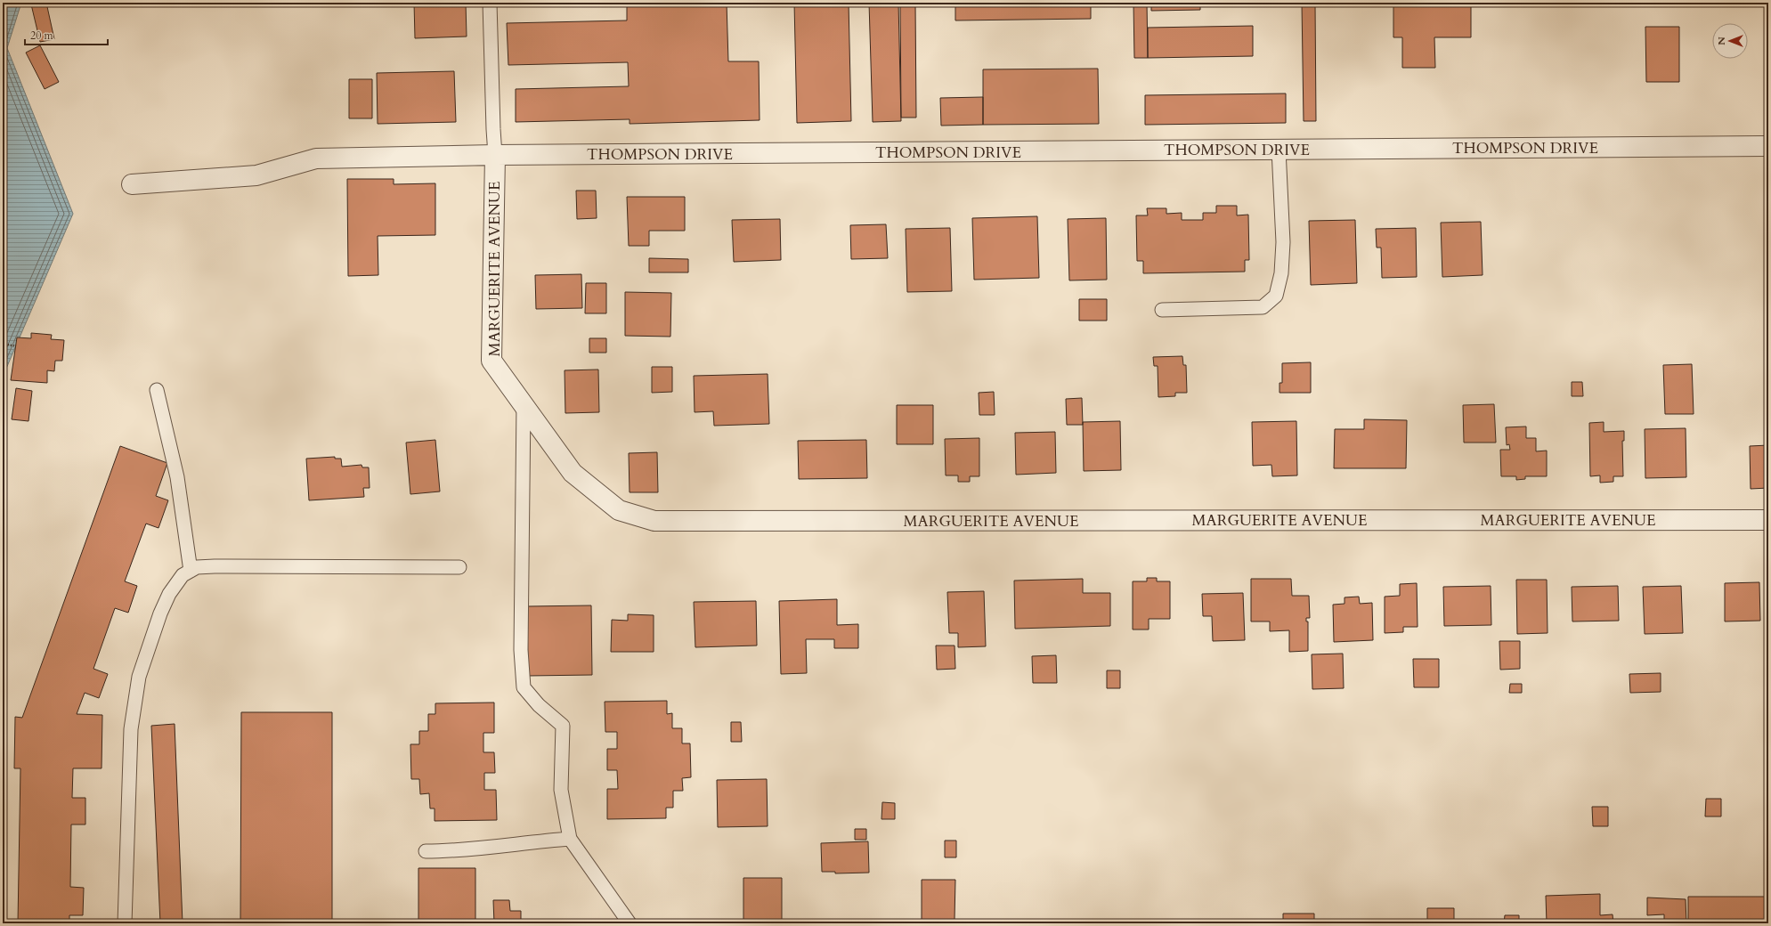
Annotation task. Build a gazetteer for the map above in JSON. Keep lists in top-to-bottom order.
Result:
{
  "streets": {
    "street": ["THOMPSON DRIVE", "MARGUERITE AVENUE"]
  },
  "crossings": [
    ["THOMPSON DRIVE", "MARGUERITE AVENUE"]
  ],
  "scale_bar": "20 m",
  "north": "left"
}
